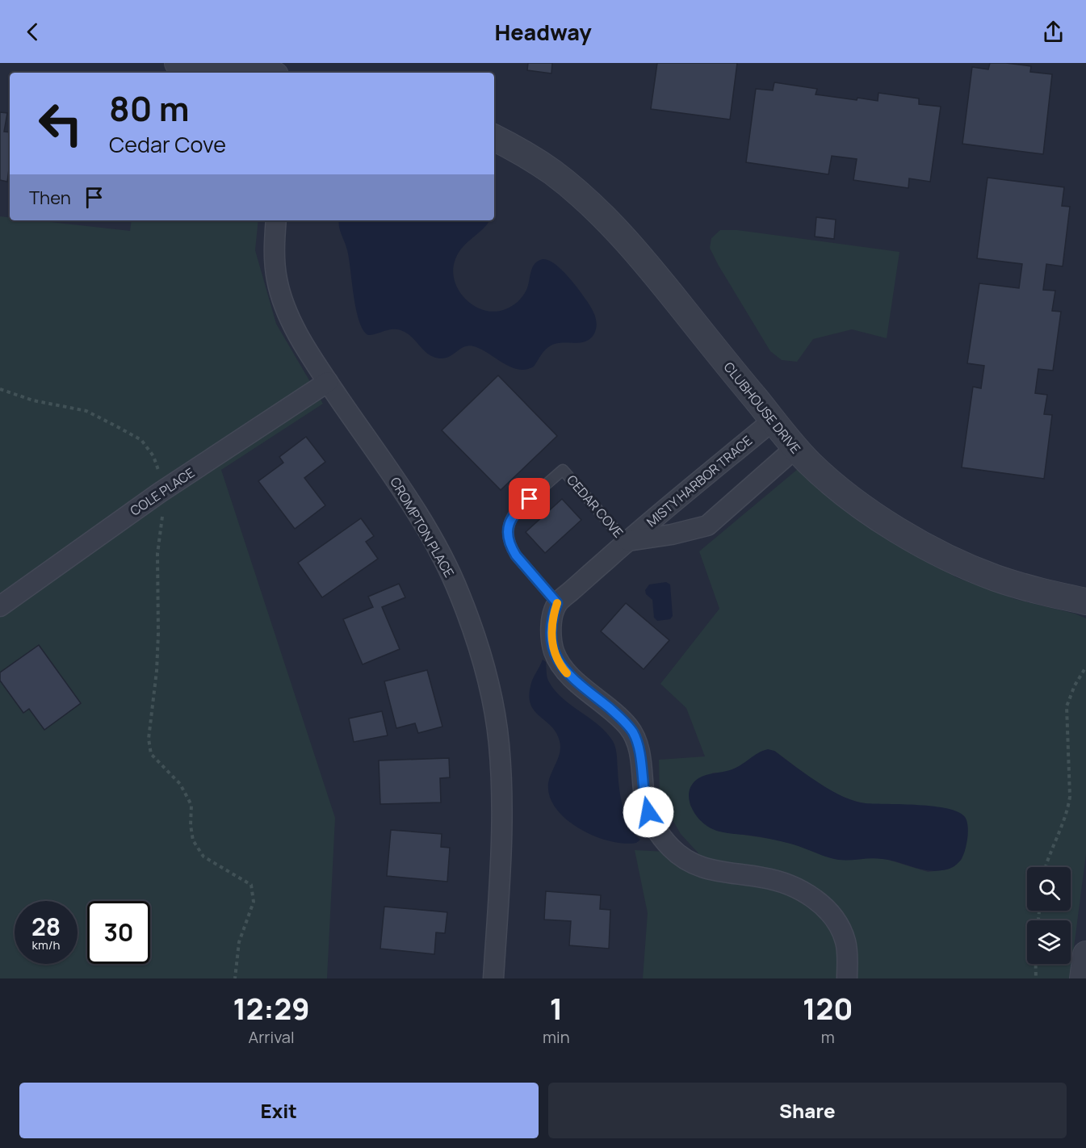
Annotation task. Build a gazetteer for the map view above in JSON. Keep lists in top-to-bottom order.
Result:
{
  "streets": {
    "street": [
      "CLUBHOUSE DRIVE",
      "MISTY HARBOR TRACE",
      "COLE PLACE",
      "CROMPTON PLACE"
    ],
    "lane": ["CEDAR COVE"]
  },
  "crossings": [
    ["CLUBHOUSE DRIVE", "MISTY HARBOR TRACE"],
    ["MISTY HARBOR TRACE", "CEDAR COVE"],
    ["COLE PLACE", "CROMPTON PLACE"]
  ],
  "page": {
    "header": "Headway",
    "turn": ["80 m", "Cedar Cove"],
    "then": "Then",
    "speed": "28 km/h",
    "limit": "30",
    "eta": [
      "12:29",
      "Arrival",
      "1",
      "min",
      "120",
      "m"
    ],
    "buttons": ["Exit", "Share"]
  }
}
